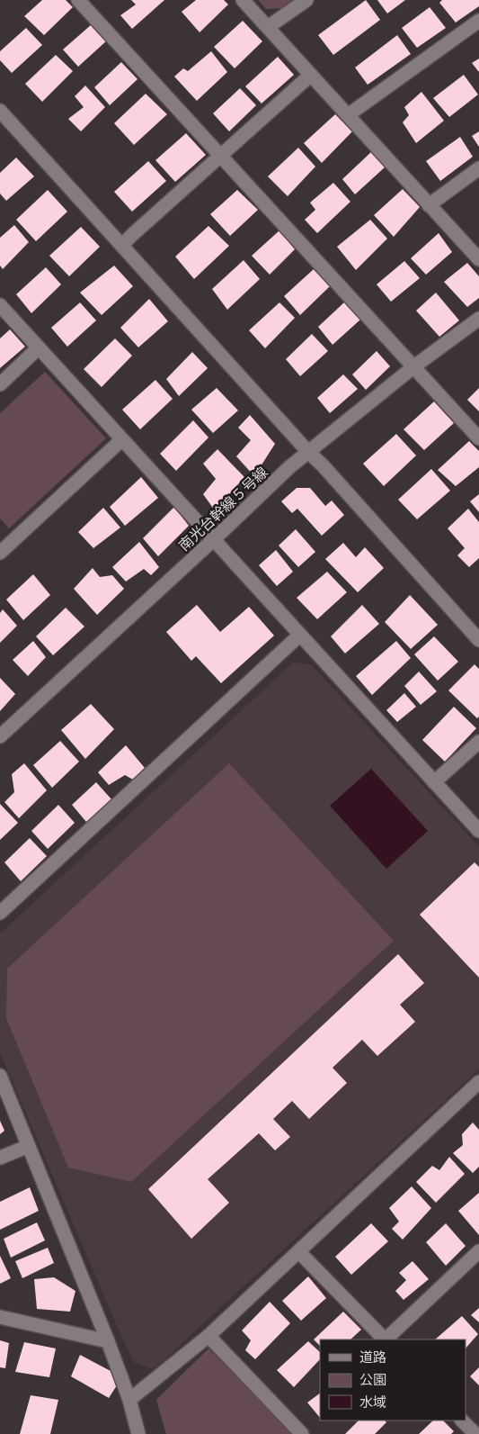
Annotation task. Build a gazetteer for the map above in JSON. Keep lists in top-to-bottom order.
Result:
{
  "streets": {
    "street": ["南光台幹線５号線"]
  },
  "legend": ["道路", "公園", "水域"]
}
